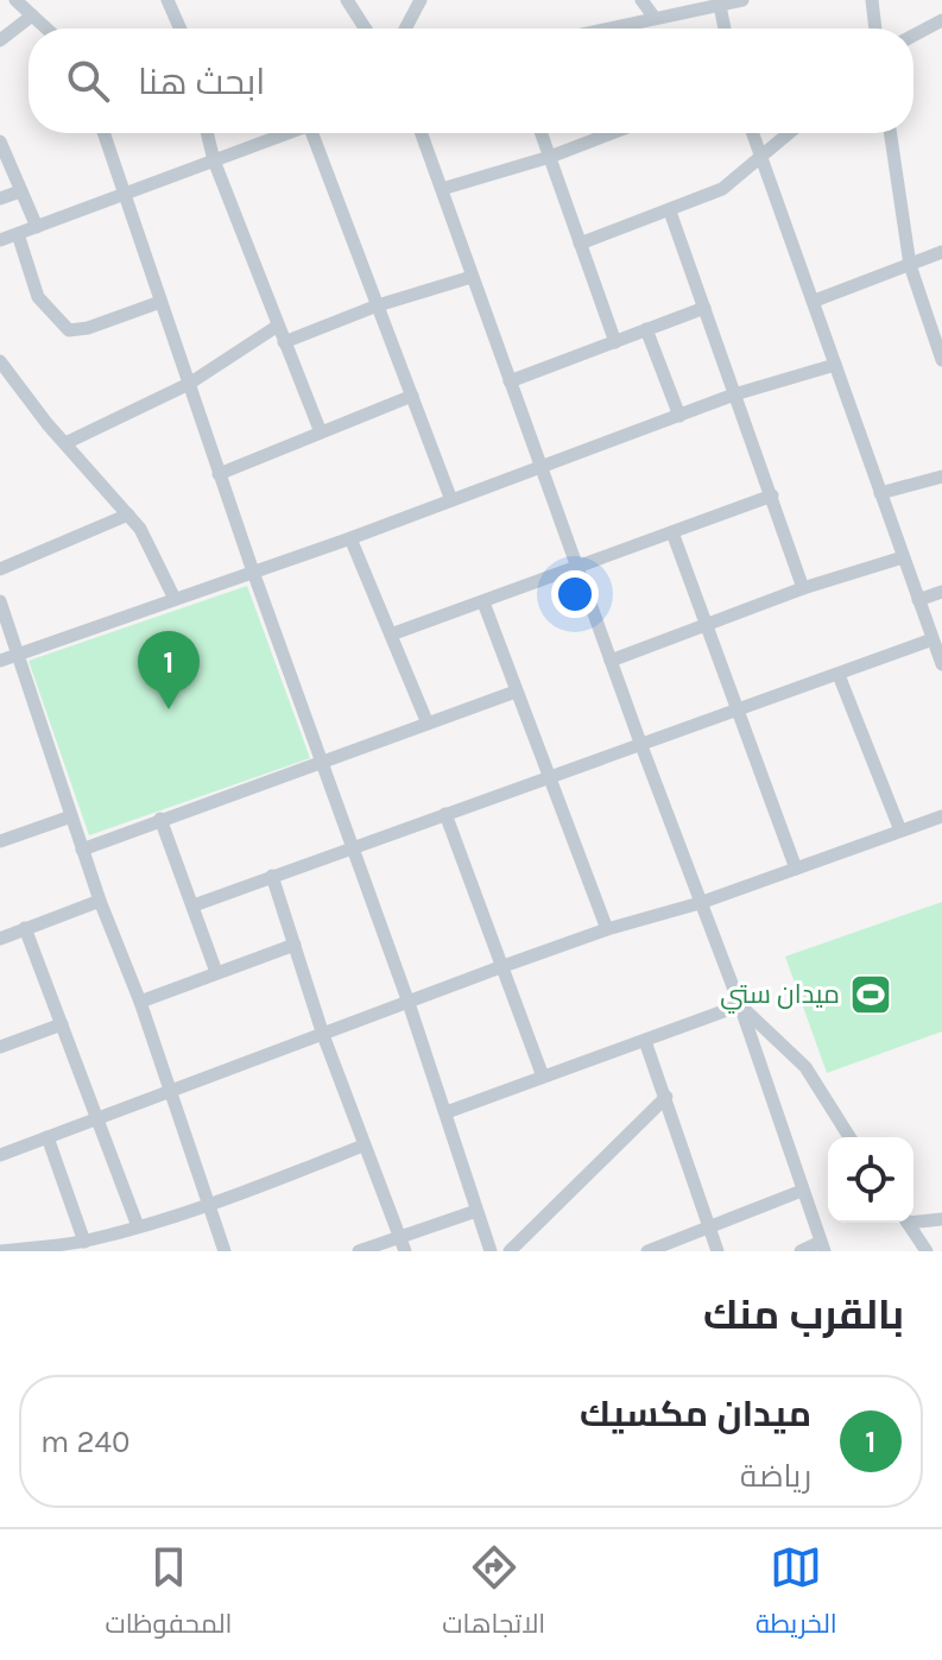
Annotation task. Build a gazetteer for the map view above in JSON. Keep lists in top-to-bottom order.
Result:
{
  "places": {
    "sports": ["ميدان ستي"]
  },
  "page": {
    "search": "ابحث هنا",
    "pins": "1",
    "heading": "بالقرب منك",
    "list": [
      {
        "mark": "1",
        "name": "ميدان مكسيك",
        "note": "رياضة",
        "value": "240 m"
      }
    ],
    "nav": ["الخريطة", "الاتجاهات", "المحفوظات"]
  }
}
